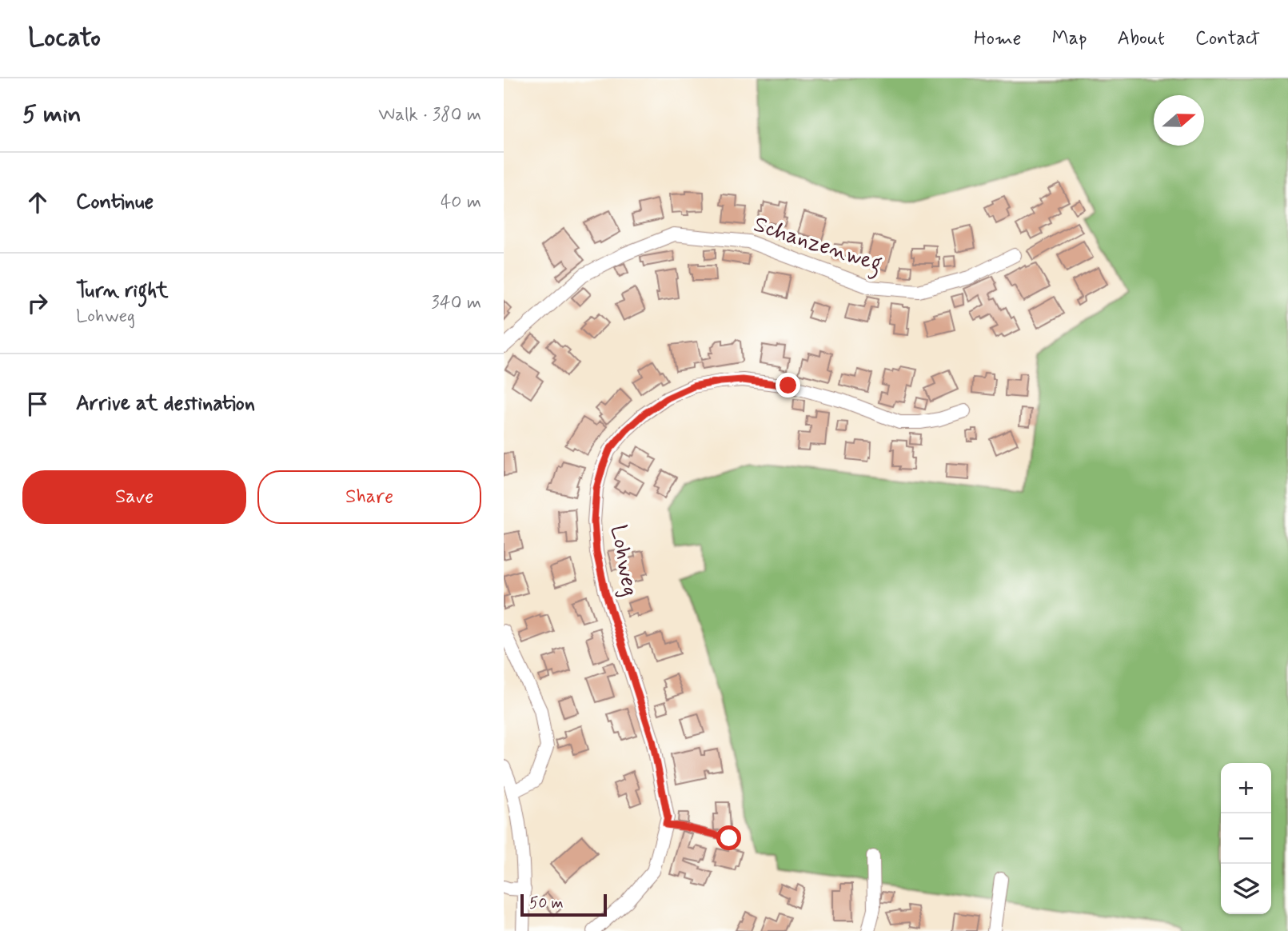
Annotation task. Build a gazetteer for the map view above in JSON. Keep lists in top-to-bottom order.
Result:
{
  "streets": {
    "street": ["Schanzenweg", "Lohweg"]
  },
  "scale_bar": "50 m",
  "north": "right",
  "page": {
    "header": "Locato",
    "nav": [
      "Home",
      "Map",
      "About",
      "Contact"
    ],
    "heading": ["5 min", "Walk · 380 m"],
    "list": [
      ["Continue", "40 m"],
      ["Turn right", "Lohweg", "340 m"],
      "Arrive at destination"
    ],
    "buttons": ["Save", "Share"],
    "map_buttons": ["+", "−"],
    "scale": "50 m"
  }
}
